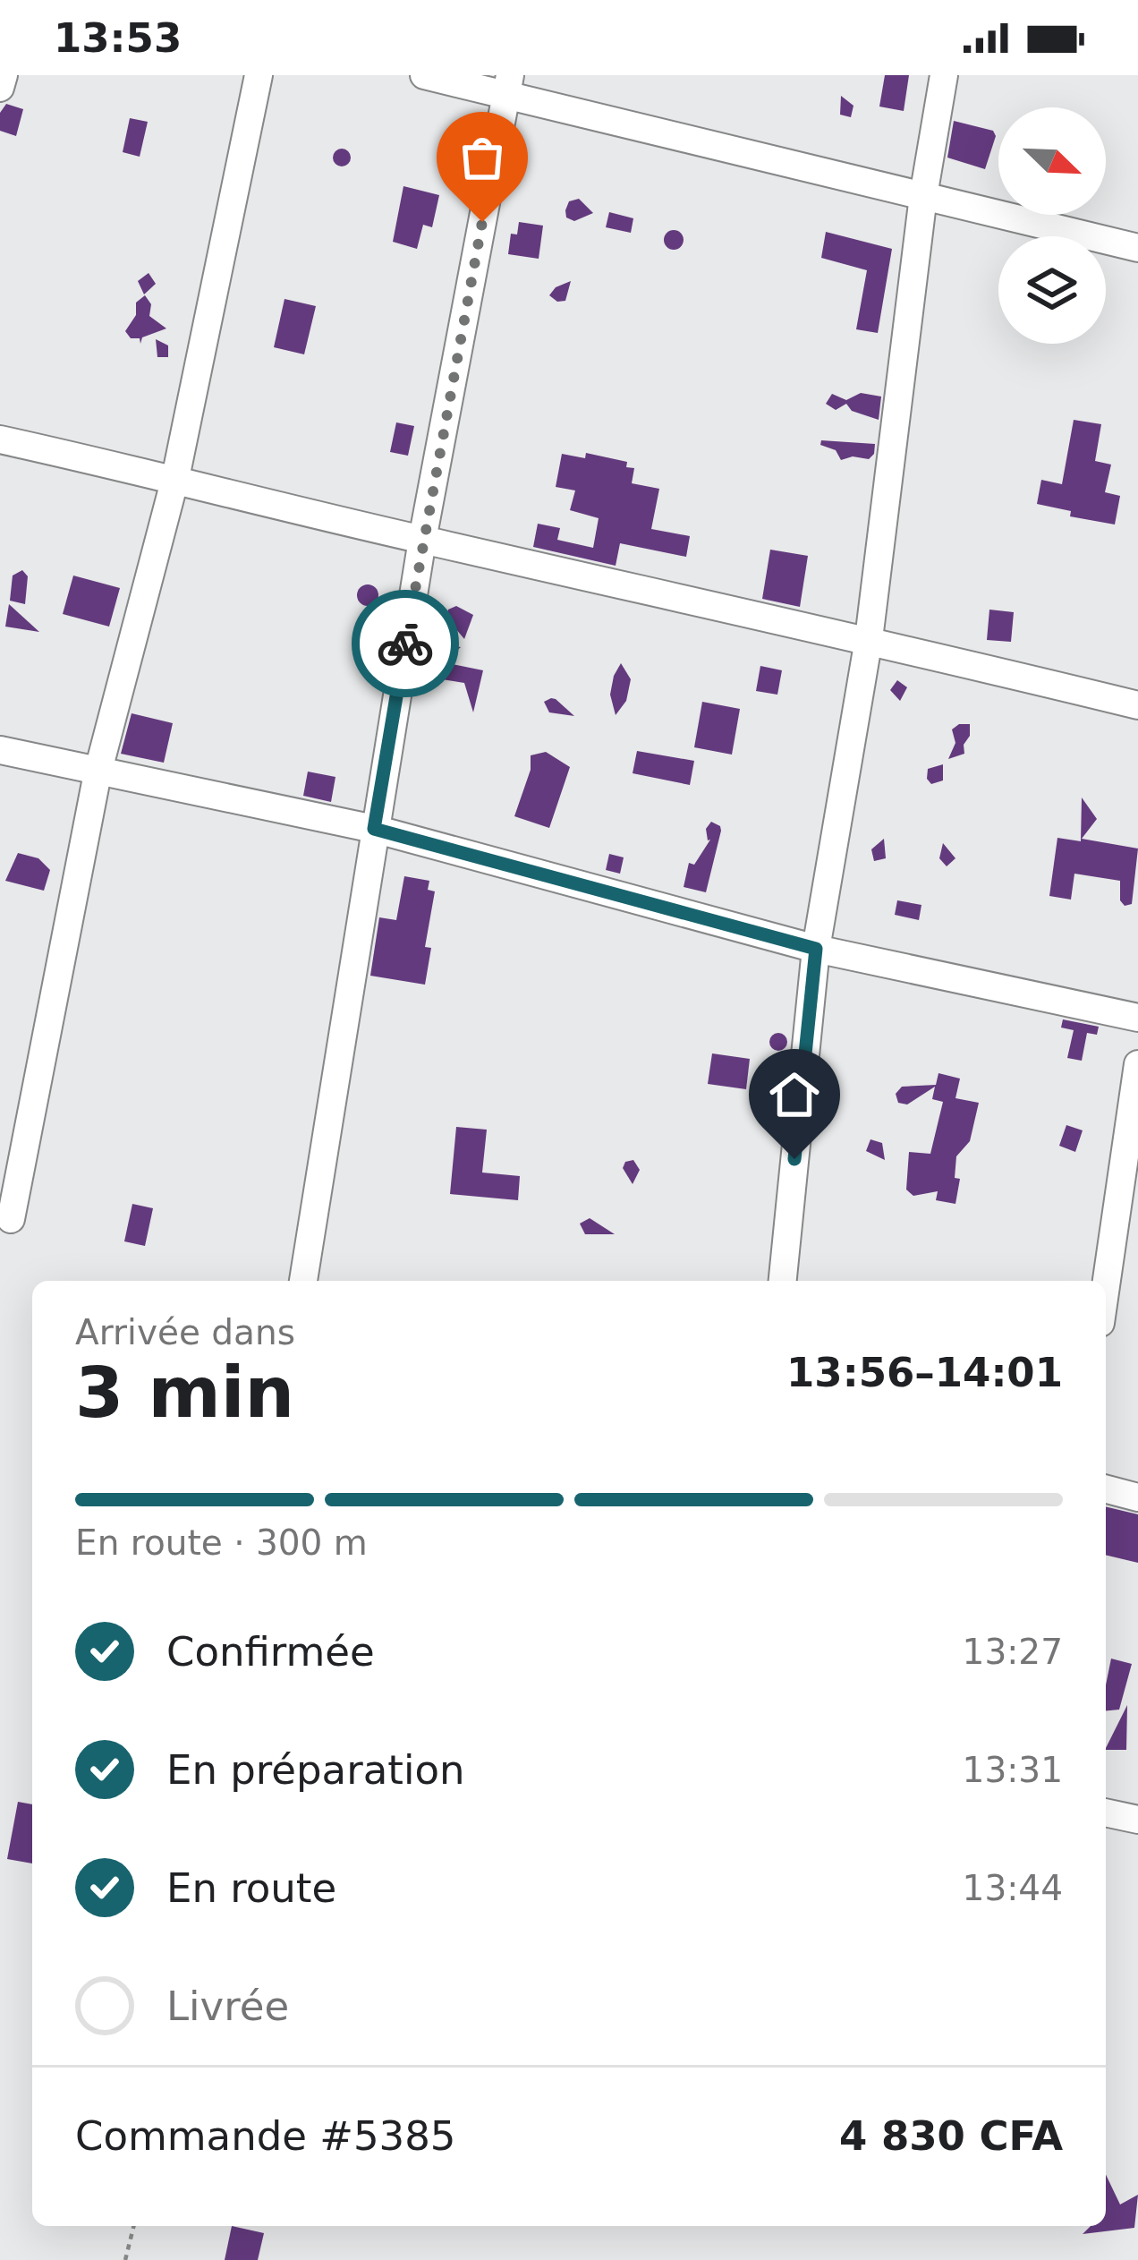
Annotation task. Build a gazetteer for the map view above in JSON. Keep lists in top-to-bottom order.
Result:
{
  "north": "bottom right",
  "page": {
    "status": "13:53",
    "heading": ["3 min", "Arrivée dans", "13:56–14:01"],
    "panel": ["Commande #5385", "4 830 CFA"],
    "bar": "En route · 300 m",
    "list": [
      ["Confirmée", "13:27"],
      ["En préparation", "13:31"],
      ["En route", "13:44"],
      "Livrée"
    ]
  }
}
